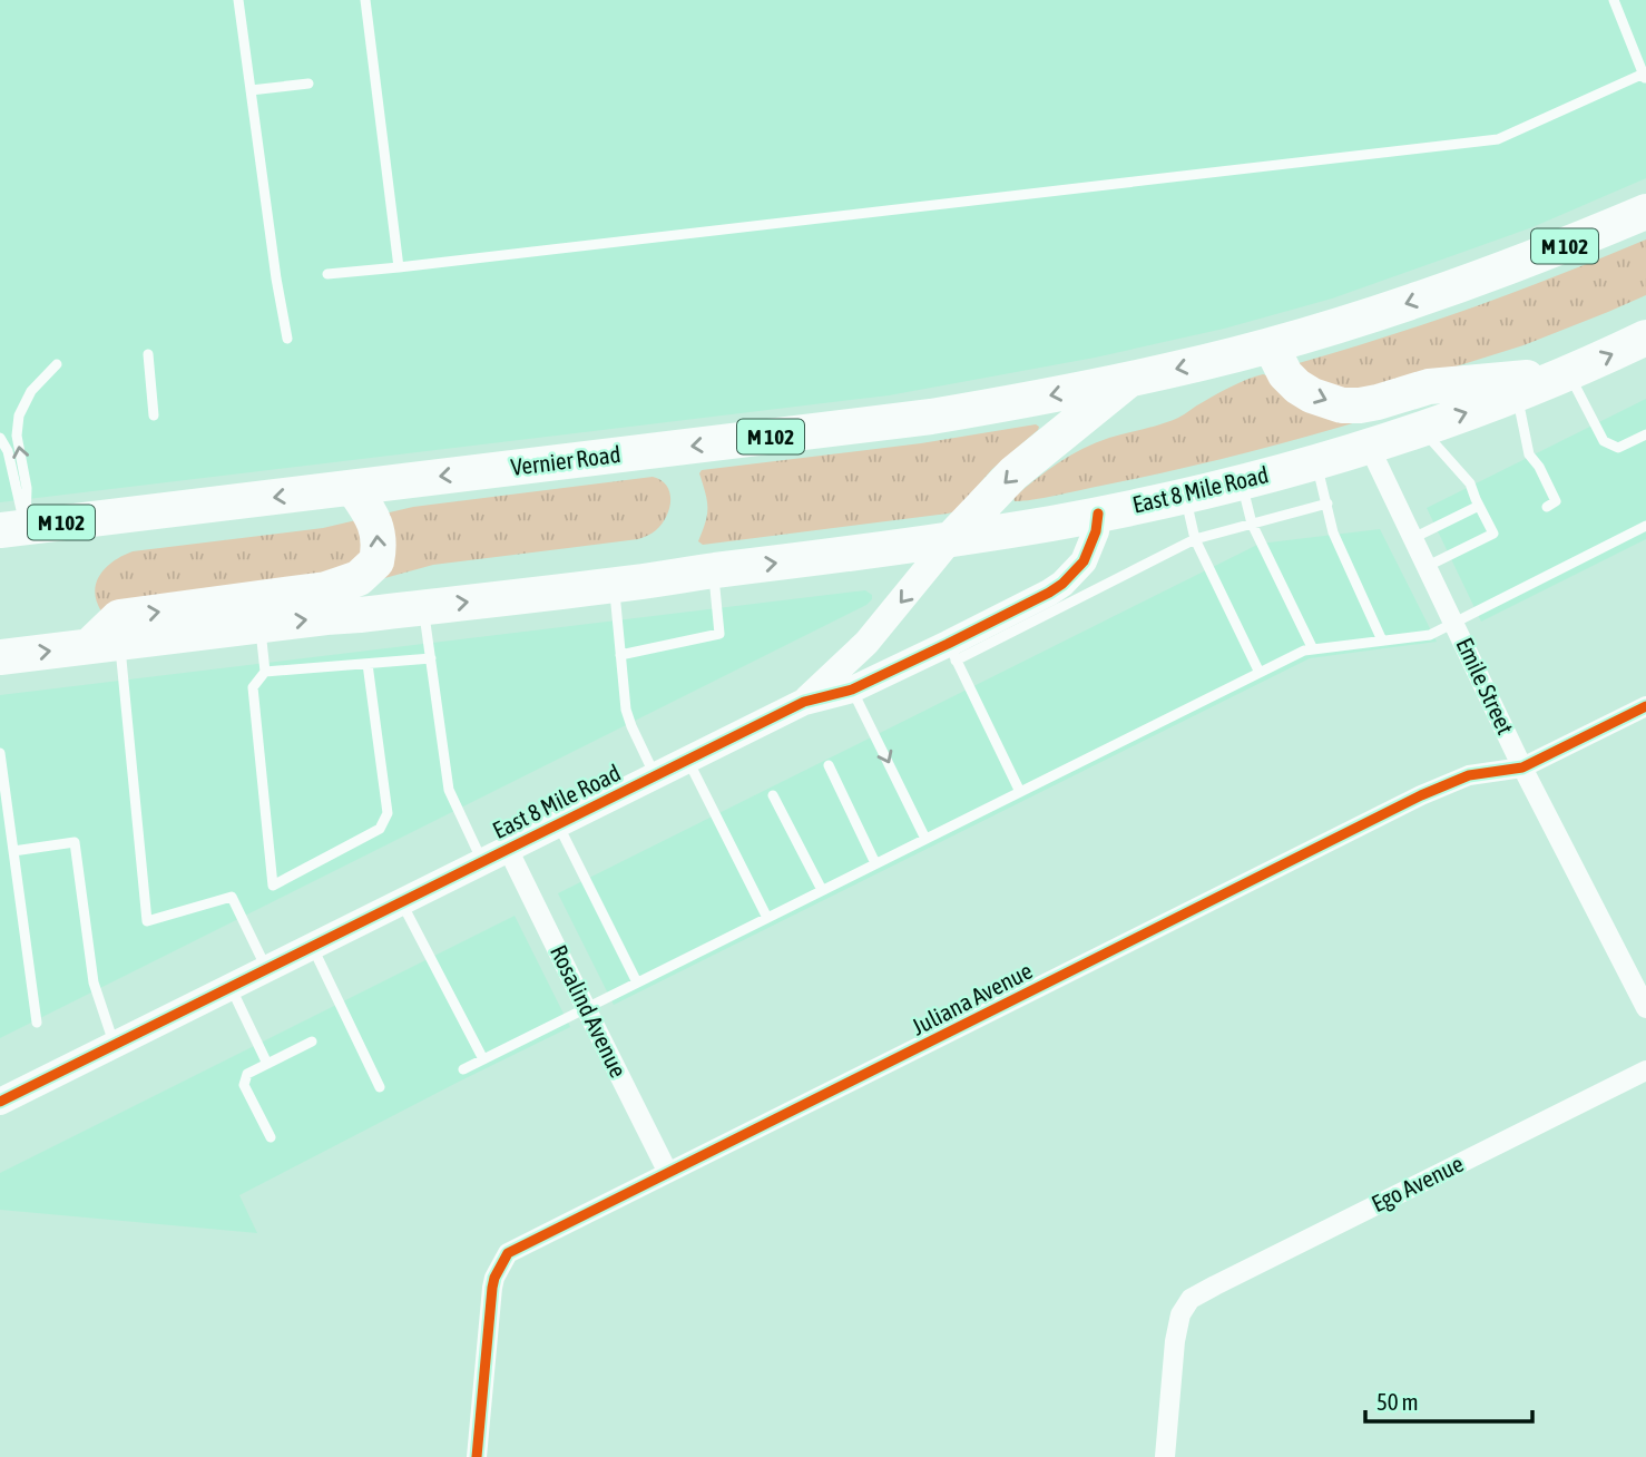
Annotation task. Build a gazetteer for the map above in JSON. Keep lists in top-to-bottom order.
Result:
{
  "streets": {
    "highway": ["M 102", "Vernier Road", "East 8 Mile Road"],
    "street": [
      "Emile Street",
      "Juliana Avenue",
      "Rosalind Avenue",
      "Ego Avenue"
    ]
  },
  "crossings": [
    ["M 102", "Vernier Road"],
    ["East 8 Mile Road", "Emile Street"],
    ["East 8 Mile Road", "Rosalind Avenue"],
    ["Emile Street", "Juliana Avenue"],
    ["Juliana Avenue", "Rosalind Avenue"]
  ],
  "scale_bar": "50 m"
}
